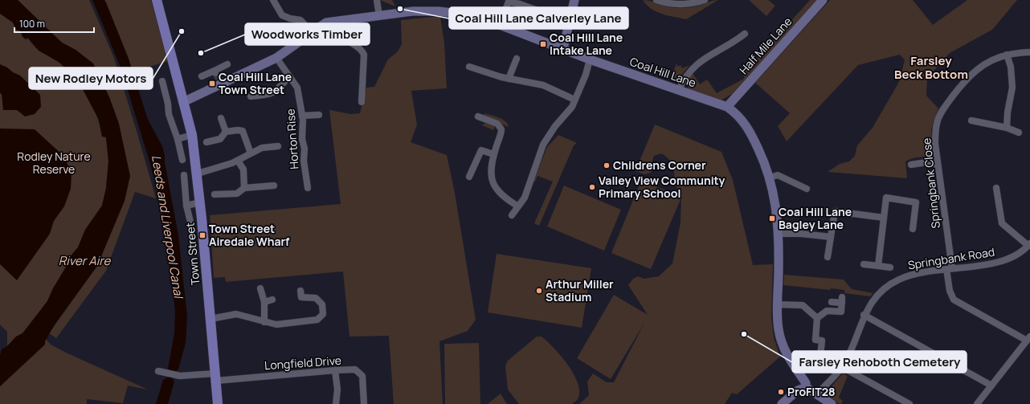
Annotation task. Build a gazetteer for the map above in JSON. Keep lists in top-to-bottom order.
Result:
{
  "streets": {
    "main road": ["Town Street"],
    "street": [
      "Half Mile Lane",
      "Coal Hill Lane",
      "Horton Rise",
      "Springbank Close",
      "Springbank Road",
      "Longfield Drive"
    ]
  },
  "crossings": [
    ["Half Mile Lane", "Coal Hill Lane"],
    ["Coal Hill Lane", "Horton Rise"],
    ["Coal Hill Lane", "Town Street"],
    ["Springbank Close", "Springbank Road"],
    ["Town Street", "Longfield Drive"]
  ],
  "districts": ["Farsley Beck Bottom"],
  "water": ["Leeds and Liverpool Canal", "River Aire"],
  "parks": ["Rodley Nature Reserve"],
  "places": {
    "other": [
      "Coal Hill Lane Calverley Lane",
      "New Rodley Motors",
      "Woodworks Timber",
      "Childrens Corner",
      "Valley View Community Primary School",
      "Arthur Miller Stadium",
      "Farsley Rehoboth Cemetery",
      "ProFIT28"
    ],
    "transit": [
      "Coal Hill Lane Intake Lane",
      "Coal Hill Lane Town Street",
      "Coal Hill Lane Bagley Lane",
      "Town Street Airedale Wharf"
    ]
  },
  "scale_bar": "100 m"
}
